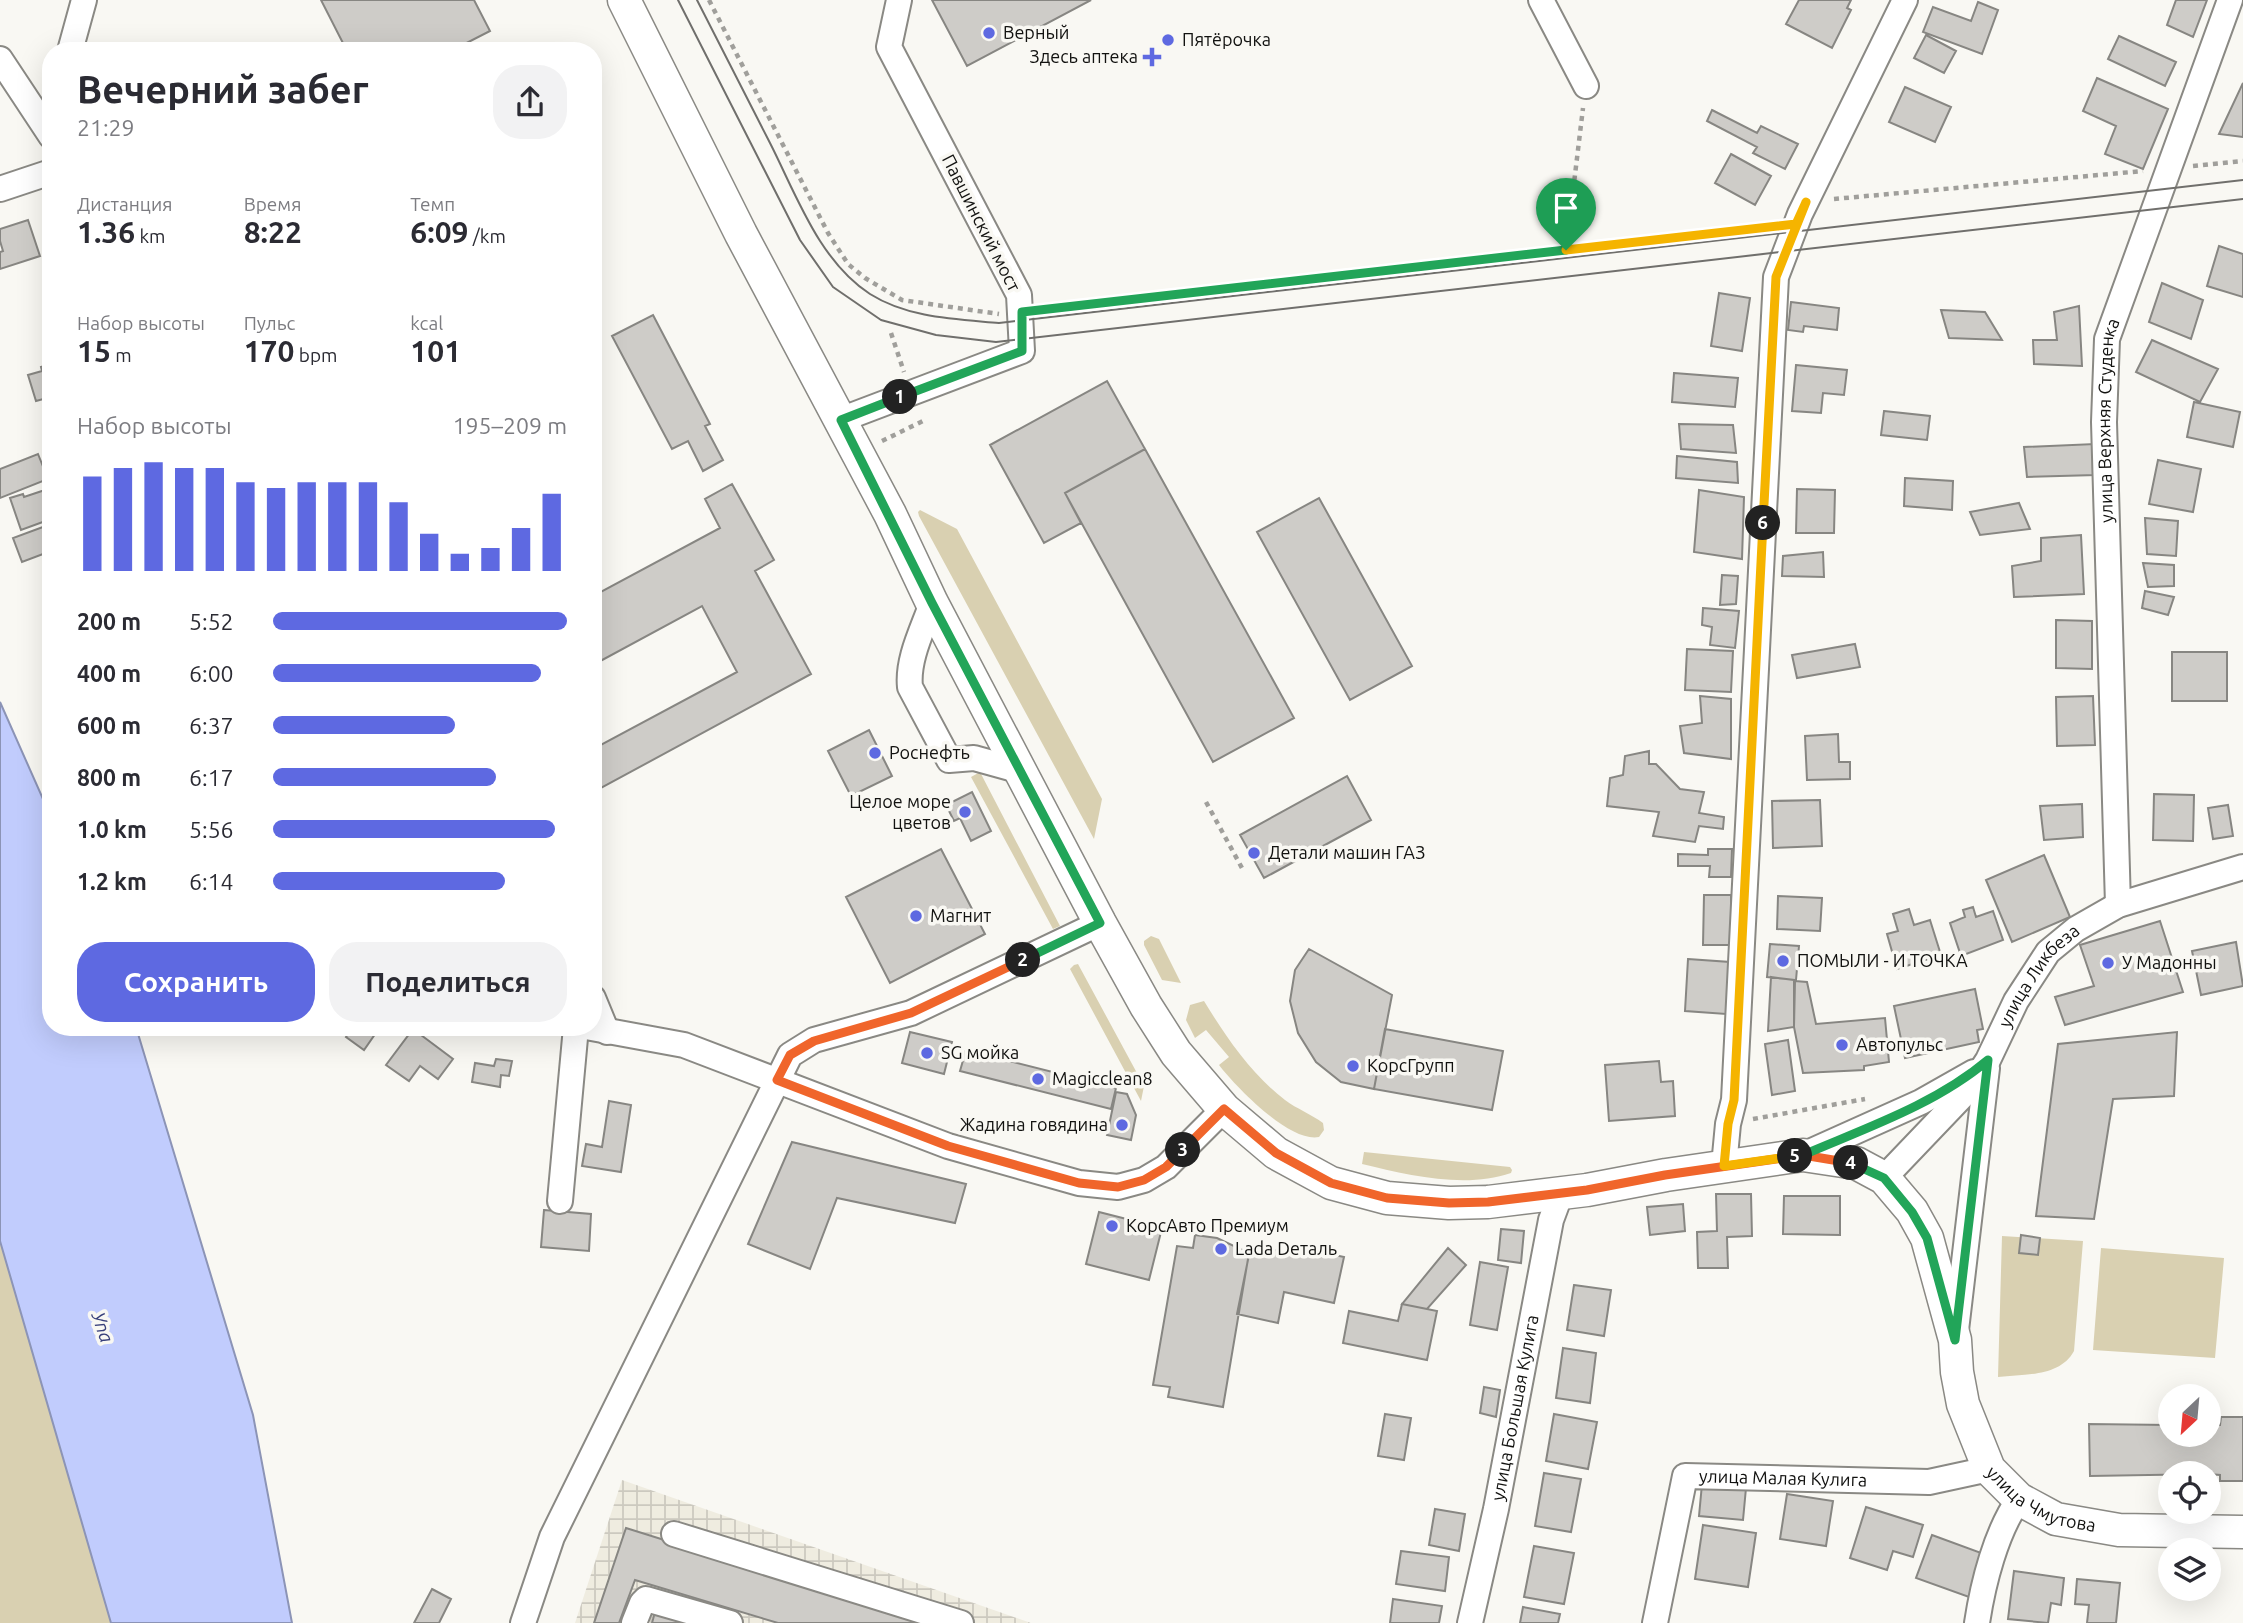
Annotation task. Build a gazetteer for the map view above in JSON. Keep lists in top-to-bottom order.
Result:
{
  "streets": {
    "main road": ["улица Чмутова"],
    "street": [
      "Павшинский мост",
      "улица Верхняя Студенка",
      "улица Ликбеза",
      "улица Большая Кулига",
      "улица Малая Кулига"
    ]
  },
  "crossings": [
    ["улица Верхняя Студенка", "улица Ликбеза"],
    ["улица Ликбеза", "улица Чмутова"],
    ["улица Малая Кулига", "улица Чмутова"]
  ],
  "water": ["Упа"],
  "places": {
    "other": [
      "Верный",
      "Пятёрочка",
      "Роснефть",
      "Целое море цветов",
      "Детали машин ГАЗ",
      "Магнит",
      "ПОМЫЛИ - И ТОЧКА",
      "У Мадонны",
      "Автопульс",
      "SG мойка",
      "КорсГрупп",
      "Magicclean8",
      "Жадина говядина",
      "КорсАвто Премиум",
      "Lada Dеталь"
    ],
    "health": ["Здесь аптека"]
  },
  "north": "bottom left",
  "page": {
    "heading": ["Вечерний забег", "21:29"],
    "stats": [
      ["Дистанция", "1.36 km"],
      ["Время", "8:22"],
      ["Темп", "6:09 /km"],
      ["Набор высоты", "15 m"],
      ["Пульс", "170 bpm"],
      ["kcal", "101"]
    ],
    "pins": [
      "1",
      "6",
      "2",
      "3",
      "5",
      "4"
    ],
    "chart": ["Набор высоты", "195–209 m"],
    "list": [
      {
        "name": "200 m",
        "note": "5:52"
      },
      {
        "name": "400 m",
        "note": "6:00"
      },
      {
        "name": "600 m",
        "note": "6:37"
      },
      {
        "name": "800 m",
        "note": "6:17"
      },
      {
        "name": "1.0 km",
        "note": "5:56"
      },
      {
        "name": "1.2 km",
        "note": "6:14"
      }
    ],
    "buttons": ["Сохранить", "Поделиться"]
  }
}
